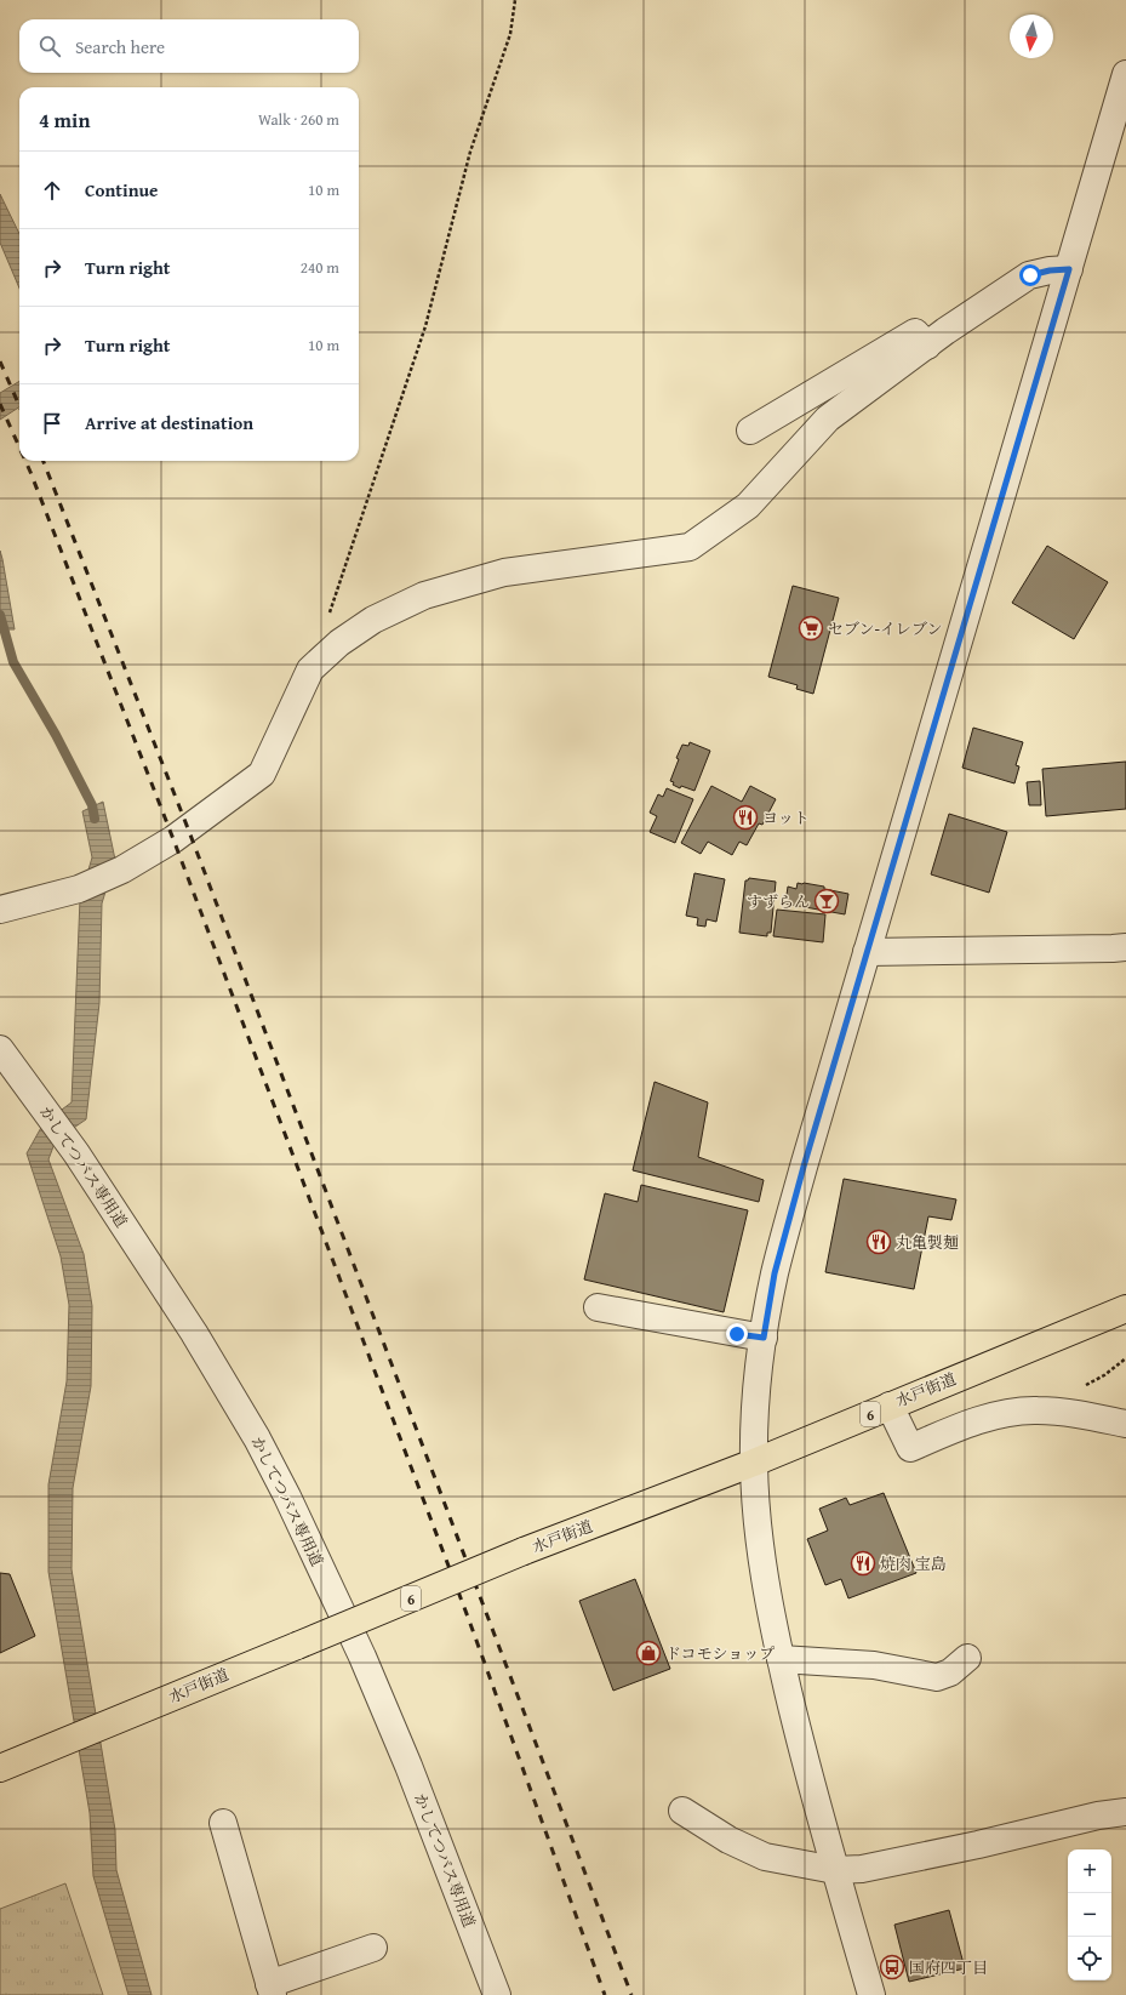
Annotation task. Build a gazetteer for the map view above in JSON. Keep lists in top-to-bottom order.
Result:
{
  "streets": {
    "highway": ["水戸街道", "6"],
    "street": ["かしてつバス専用道"]
  },
  "places": {
    "supermarket": ["セブン-イレブン"],
    "restaurant": ["ヨット", "丸亀製麺", "焼肉 宝島"],
    "bar": ["すずらん"],
    "shop": ["ドコモショップ"],
    "bus stop": ["国府四丁目"]
  },
  "north": "bottom",
  "page": {
    "search": "Search here",
    "heading": ["4 min", "Walk · 260 m"],
    "list": [
      ["Continue", "10 m"],
      ["Turn right", "240 m"],
      ["Turn right", "10 m"],
      "Arrive at destination"
    ],
    "map_buttons": ["+", "−"]
  }
}
